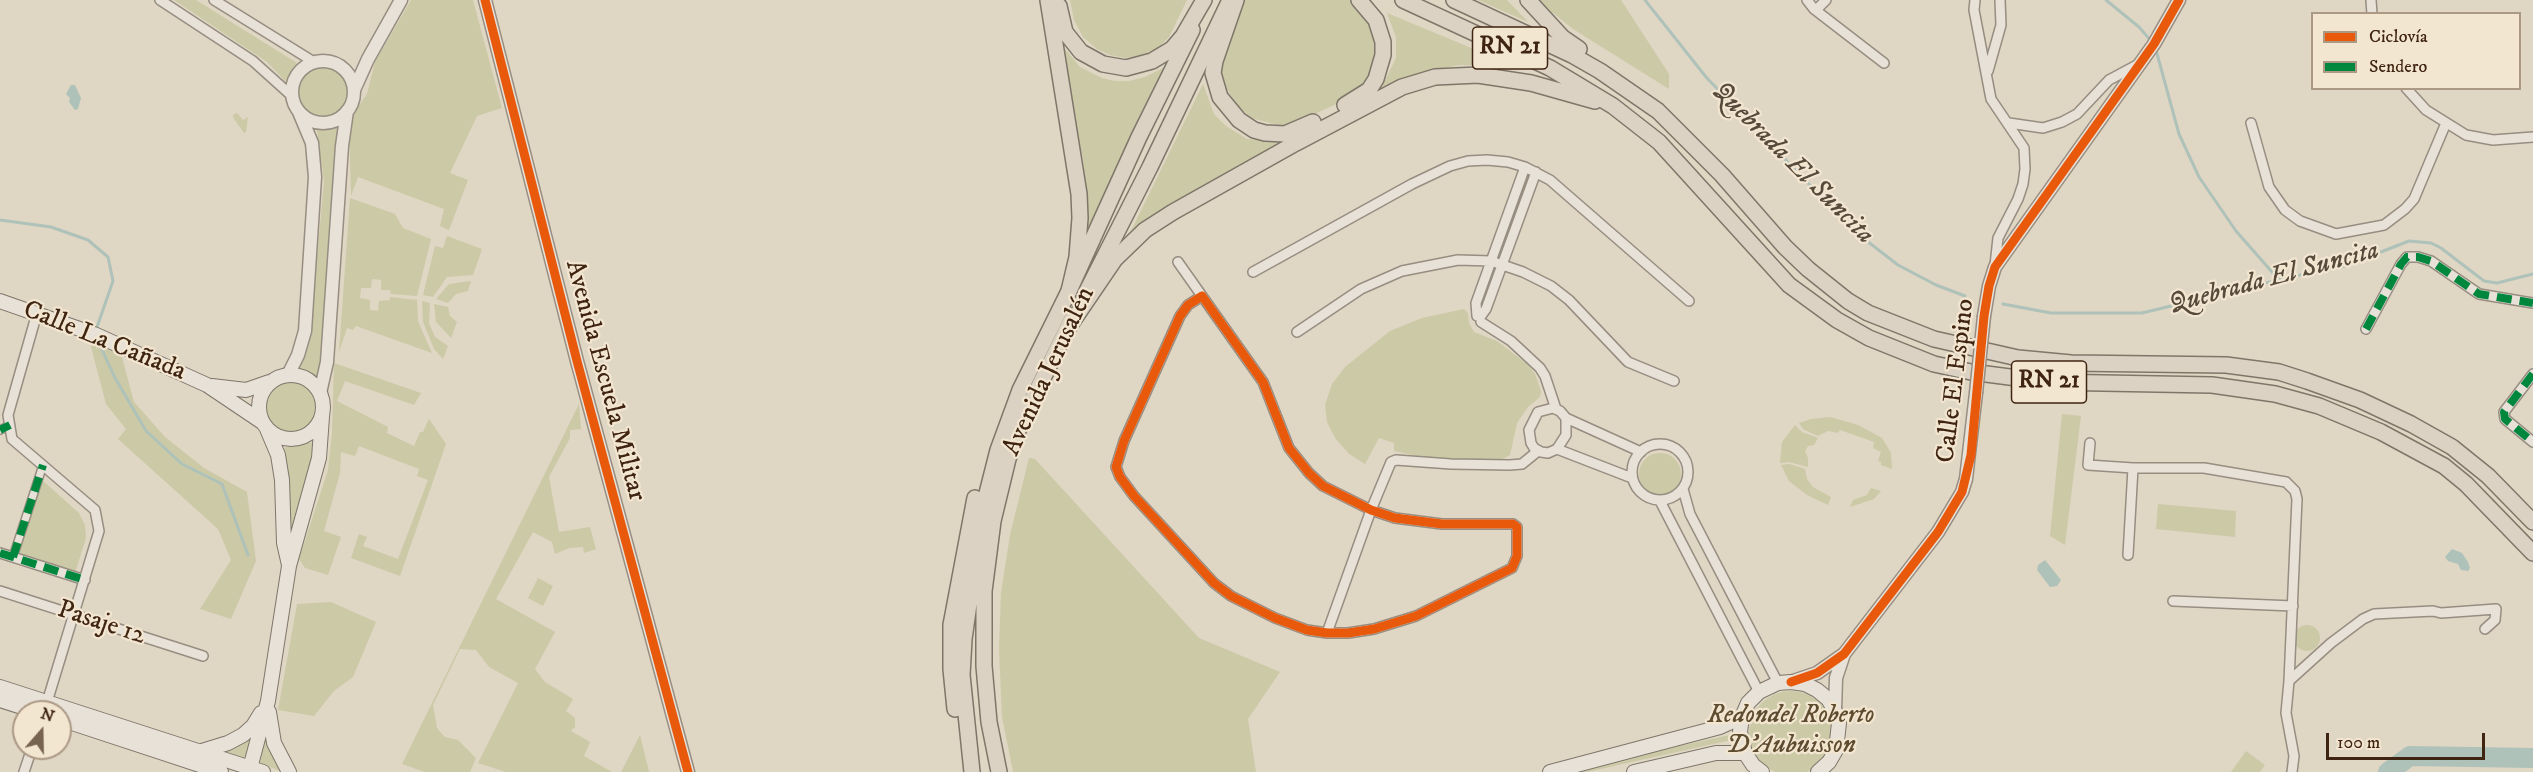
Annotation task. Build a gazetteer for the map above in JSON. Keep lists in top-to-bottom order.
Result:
{
  "streets": {
    "main road": ["RN 21", "Calle La Cañada", "Avenida Jerusalén"],
    "street": ["Avenida Escuela Militar", "Calle El Espino", "Pasaje 12"]
  },
  "water": ["Quebrada El Suncita"],
  "parks": ["Redondel Roberto D'Aubuisson"],
  "legend": ["Ciclovía", "Sendero"],
  "scale_bar": "100 m",
  "north": "top"
}
